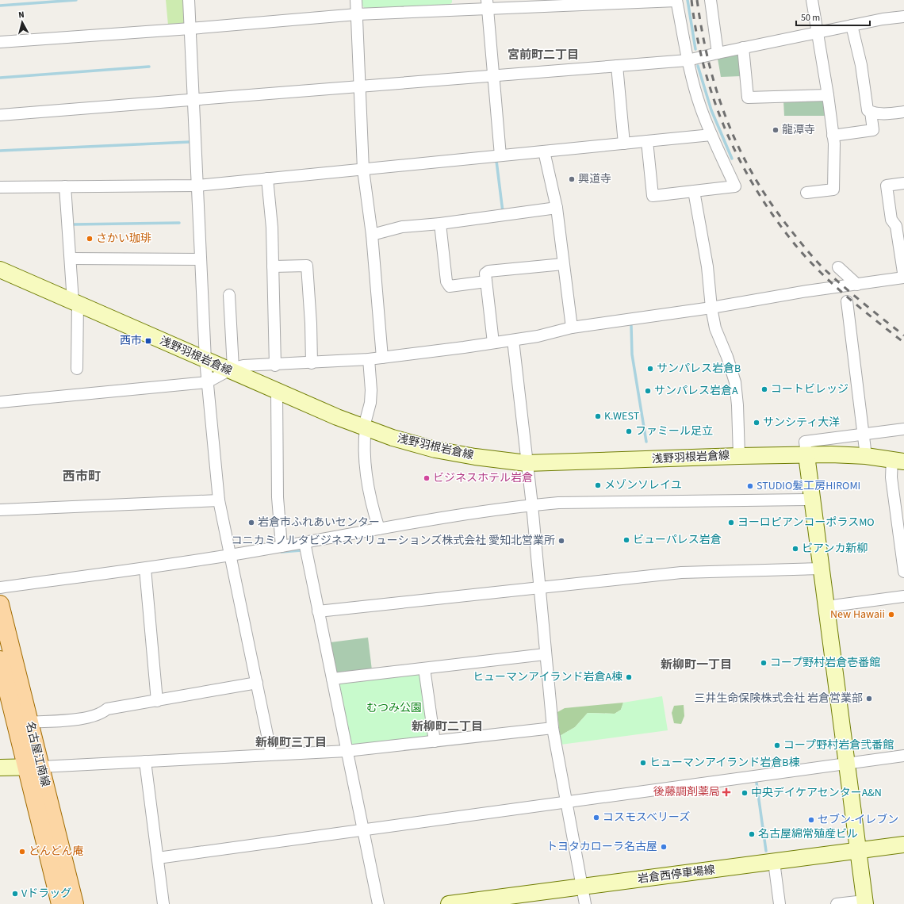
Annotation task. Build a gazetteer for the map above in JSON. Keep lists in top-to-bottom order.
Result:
{
  "streets": {
    "main road": ["浅野羽根岩倉線", "名古屋江南線", "岩倉西停車場線"]
  },
  "districts": [
    "宮前町二丁目",
    "西市町",
    "新柳町一丁目",
    "新柳町二丁目",
    "新柳町三丁目"
  ],
  "parks": ["むつみ公園"],
  "places": {
    "other": [
      "龍潭寺",
      "興道寺",
      "さかい珈琲",
      "サンパレス岩倉B",
      "コートビレッジ",
      "サンパレス岩倉A",
      "K.WEST",
      "サンシティ大洋",
      "ファミール足立",
      "ビジネスホテル岩倉",
      "メゾンソレイユ",
      "STUDIO髪工房HIROMI",
      "岩倉市ふれあいセンター",
      "ヨーロピアンコーポラスMO",
      "ビューパレス岩倉",
      "コニカミノルタビジネスソリューションズ株式会社 愛知北営業所",
      "ビアンカ新柳",
      "New Hawaii",
      "コープ野村岩倉壱番館",
      "ヒューマンアイランド岩倉A棟",
      "三井生命保険株式会社 岩倉営業部",
      "コープ野村岩倉弐番館",
      "ヒューマンアイランド岩倉B棟",
      "中央デイケアセンターA&N",
      "コスモスベリーズ",
      "セブン-イレブン",
      "名古屋綿常殖産ビル",
      "トヨタカローラ名古屋",
      "どんどん庵",
      "Vドラッグ"
    ],
    "transit": ["西市"],
    "health": ["後藤調剤薬局"]
  },
  "scale_bar": "50 m",
  "north": "top"
}
